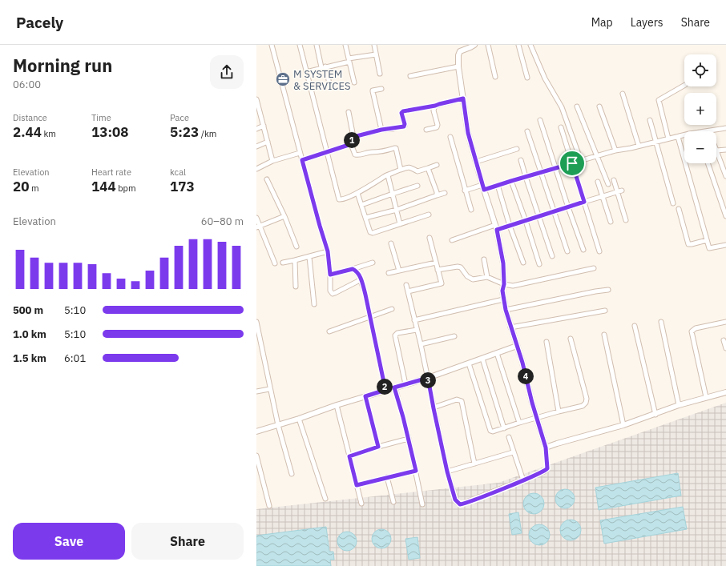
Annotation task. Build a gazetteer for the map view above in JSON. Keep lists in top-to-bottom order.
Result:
{
  "places": {
    "office": ["M SYSTEM & SERVICES"]
  },
  "page": {
    "header": "Pacely",
    "nav": ["Map", "Layers", "Share"],
    "heading": ["Morning run", "06:00"],
    "map_buttons": ["+", "−"],
    "stats": [
      ["Distance", "2.44 km"],
      ["Time", "13:08"],
      ["Pace", "5:23 /km"],
      ["Elevation", "20 m"],
      ["Heart rate", "144 bpm"],
      ["kcal", "173"]
    ],
    "pins": [
      "1",
      "4",
      "3",
      "2"
    ],
    "chart": ["Elevation", "60–80 m"],
    "list": [
      {
        "name": "500 m",
        "note": "5:10"
      },
      {
        "name": "1.0 km",
        "note": "5:10"
      },
      {
        "name": "1.5 km",
        "note": "6:01"
      }
    ],
    "buttons": ["Save", "Share"]
  }
}
